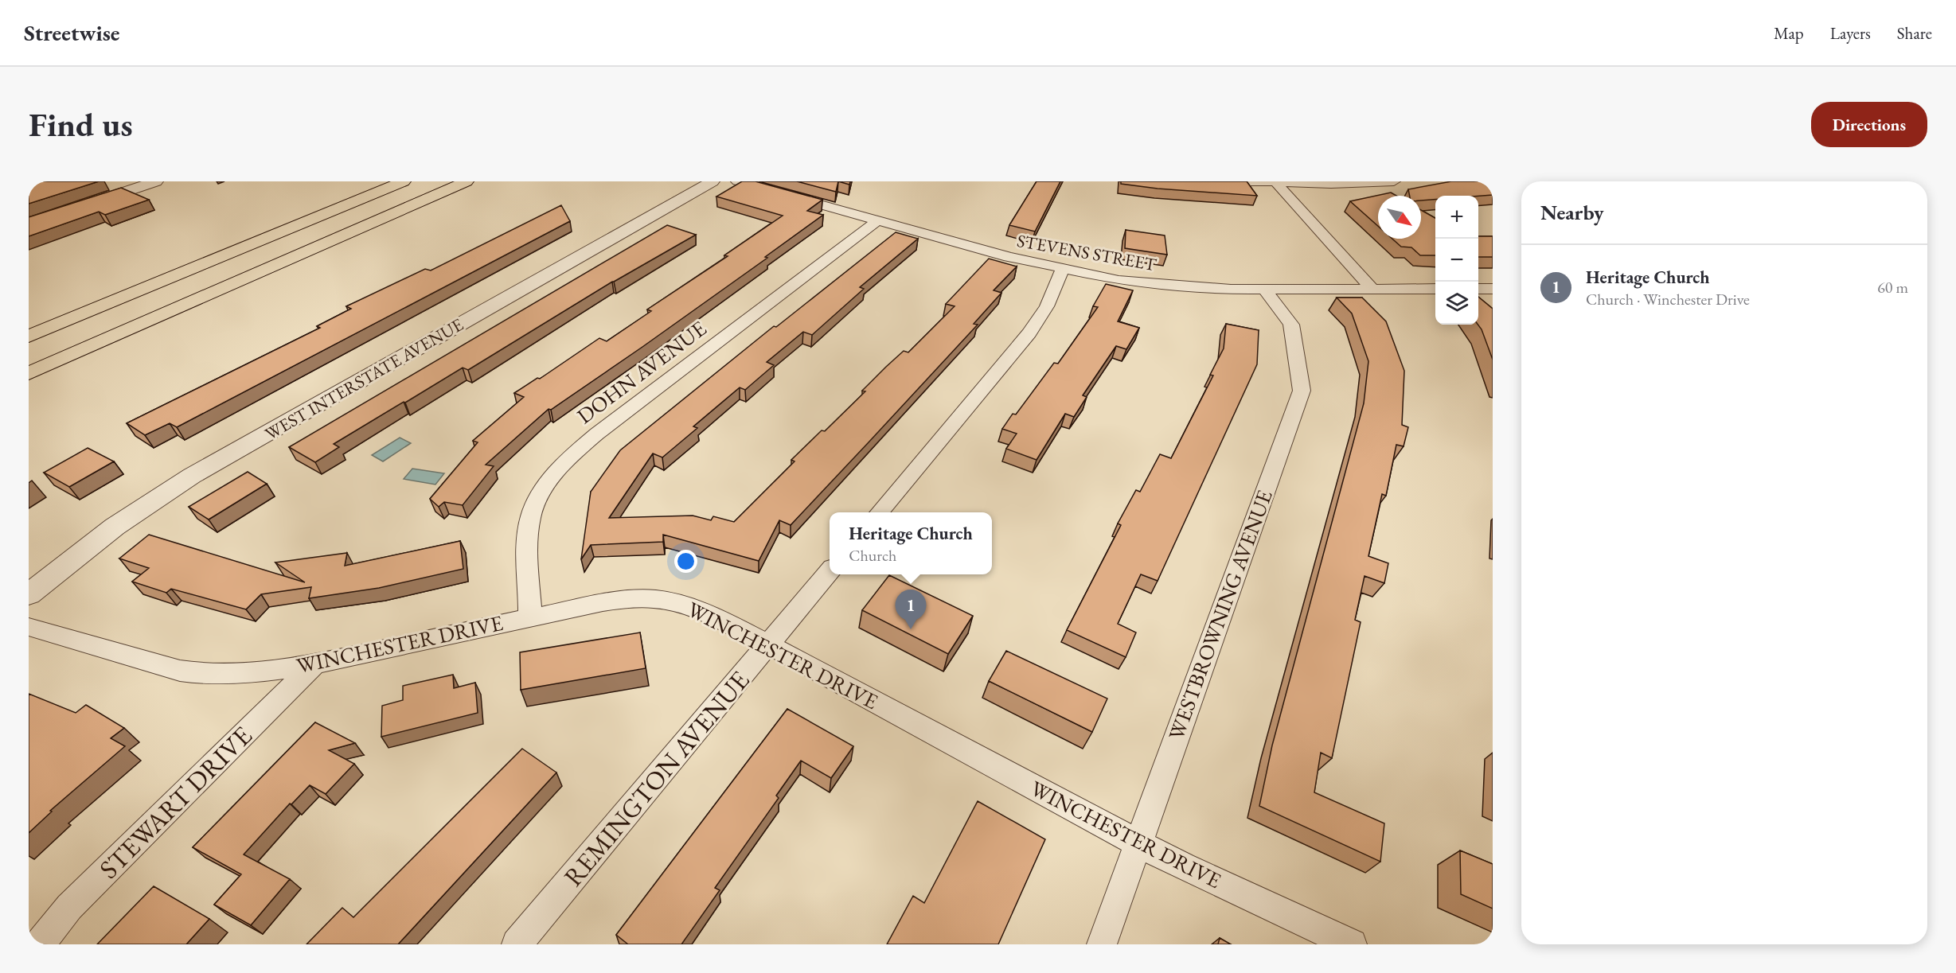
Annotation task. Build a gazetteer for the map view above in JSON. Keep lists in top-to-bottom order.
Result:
{
  "streets": {
    "street": [
      "STEVENS STREET",
      "DOHN AVENUE",
      "WEST INTERSTATE AVENUE",
      "WESTBROWNING AVENUE",
      "WINCHESTER DRIVE",
      "REMINGTON AVENUE",
      "STEWART DRIVE"
    ]
  },
  "crossings": [
    ["STEVENS STREET", "DOHN AVENUE"],
    ["STEVENS STREET", "WESTBROWNING AVENUE"],
    ["DOHN AVENUE", "WINCHESTER DRIVE"],
    ["WESTBROWNING AVENUE", "WINCHESTER DRIVE"],
    ["WINCHESTER DRIVE", "REMINGTON AVENUE"],
    ["WINCHESTER DRIVE", "STEWART DRIVE"]
  ],
  "north": "bottom right",
  "page": {
    "header": "Streetwise",
    "nav": ["Map", "Layers", "Share"],
    "buttons": "Directions",
    "title": "Find us",
    "heading": "Nearby",
    "map_buttons": ["+", "−"],
    "list": [
      {
        "mark": "1",
        "name": "Heritage Church",
        "note": "Church · Winchester Drive",
        "value": "60 m"
      }
    ],
    "popup": ["Heritage Church", "Church"],
    "pins": "1"
  }
}
